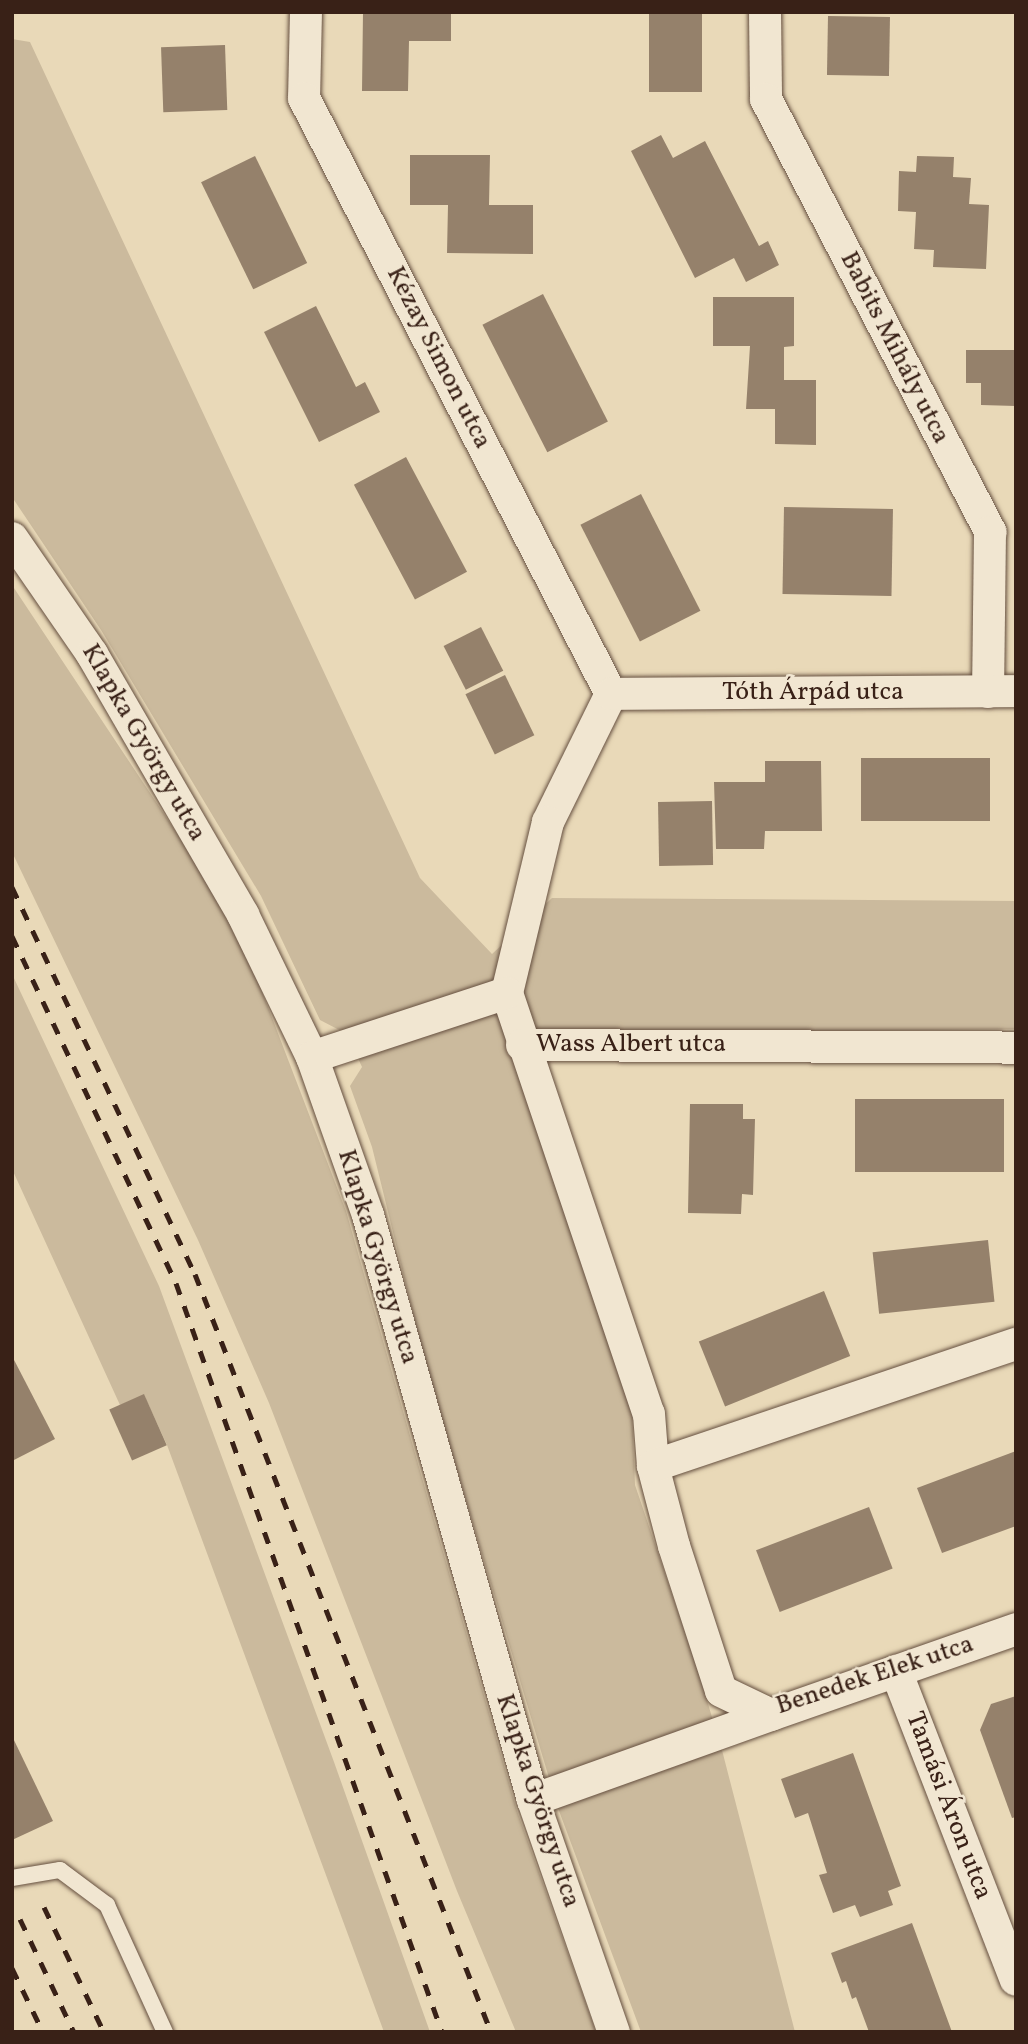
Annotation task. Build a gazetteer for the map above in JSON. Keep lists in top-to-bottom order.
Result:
{
  "streets": {
    "street": [
      "Babits Mihály utca",
      "Kézay Simon utca",
      "Tóth Árpád utca",
      "Klapka György utca",
      "Wass Albert utca",
      "Benedek Elek utca",
      "Tamási Áron utca"
    ]
  },
  "crossings": [
    ["Babits Mihály utca", "Tóth Árpád utca"],
    ["Kézay Simon utca", "Tóth Árpád utca"],
    ["Wass Albert utca", "Benedek Elek utca"],
    ["Benedek Elek utca", "Tamási Áron utca"]
  ]
}
